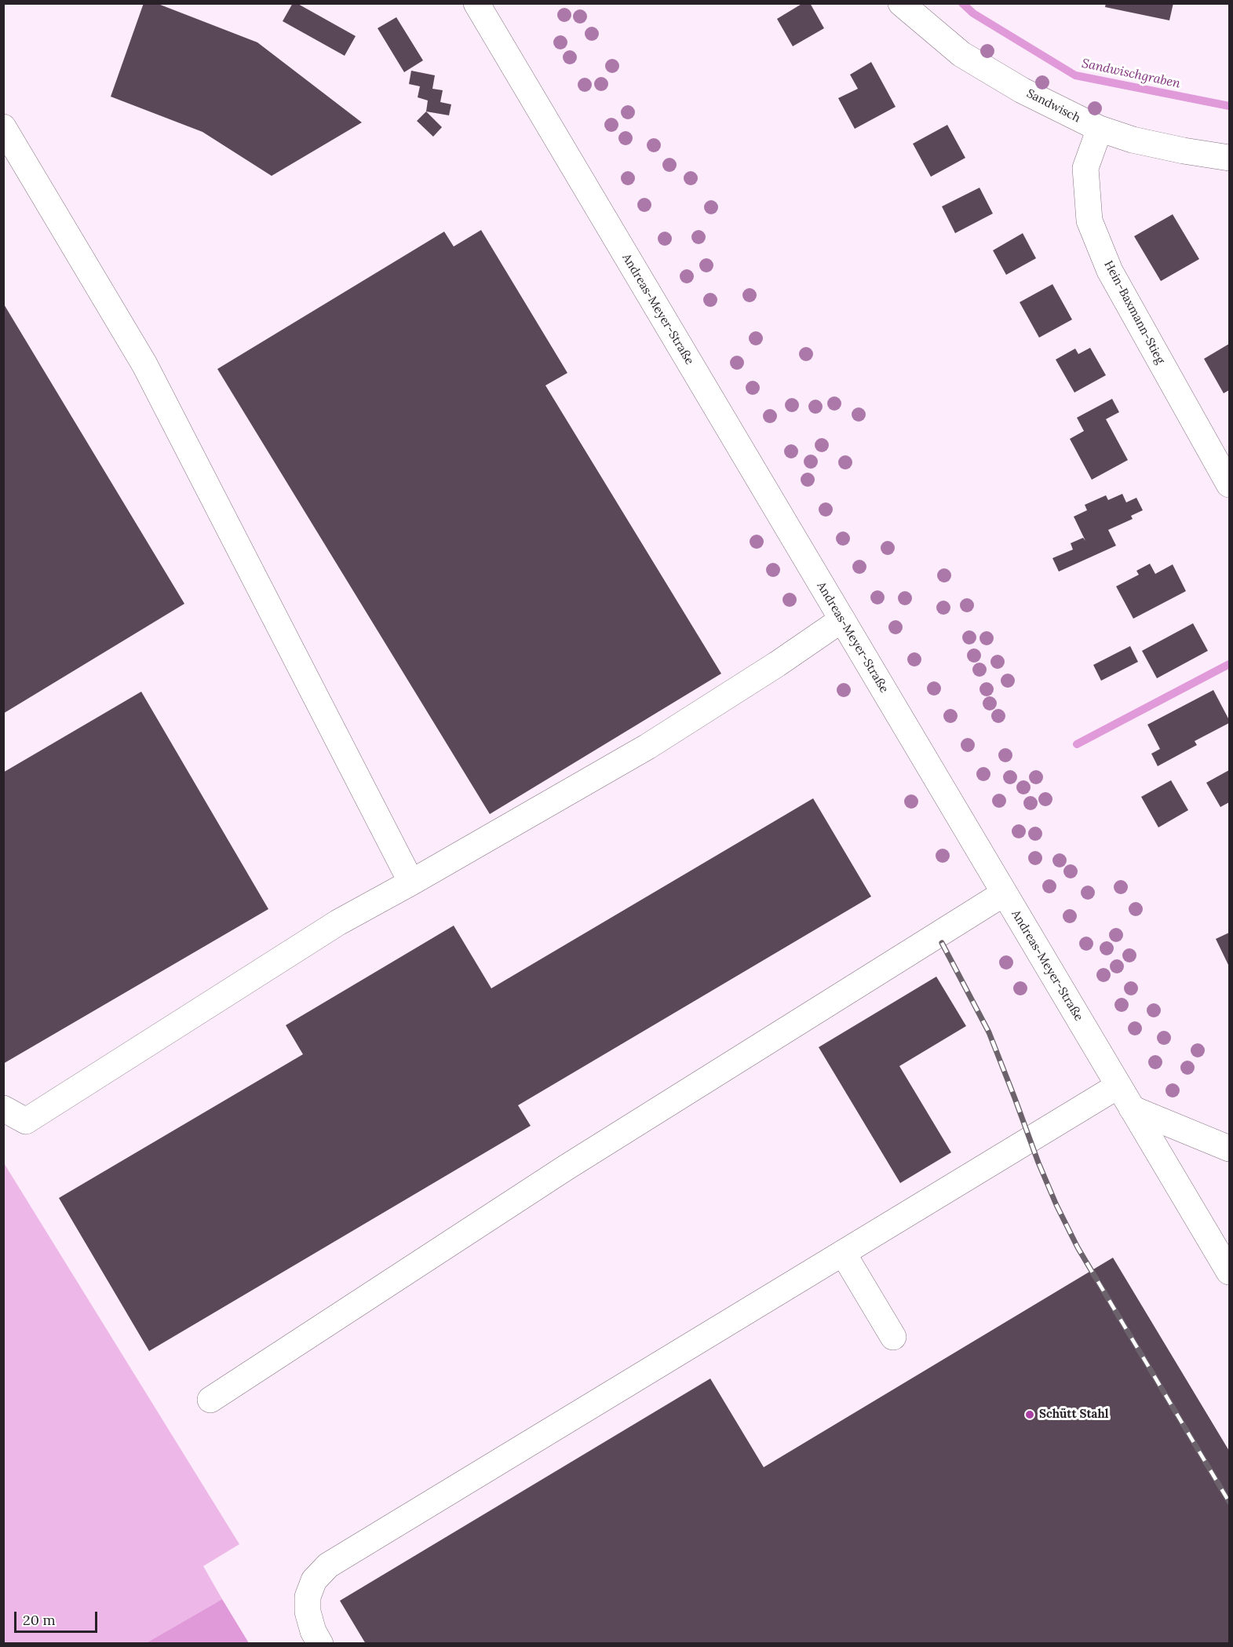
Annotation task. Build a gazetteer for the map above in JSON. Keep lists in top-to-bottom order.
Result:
{
  "streets": {
    "main road": ["Sandwisch", "Andreas-Meyer-Straße", "Hein-Baxmann-Stieg"]
  },
  "crossings": [
    ["Sandwisch", "Hein-Baxmann-Stieg"]
  ],
  "water": ["Sandwischgraben"],
  "places": ["Schütt Stahl"],
  "scale_bar": "20 m"
}
